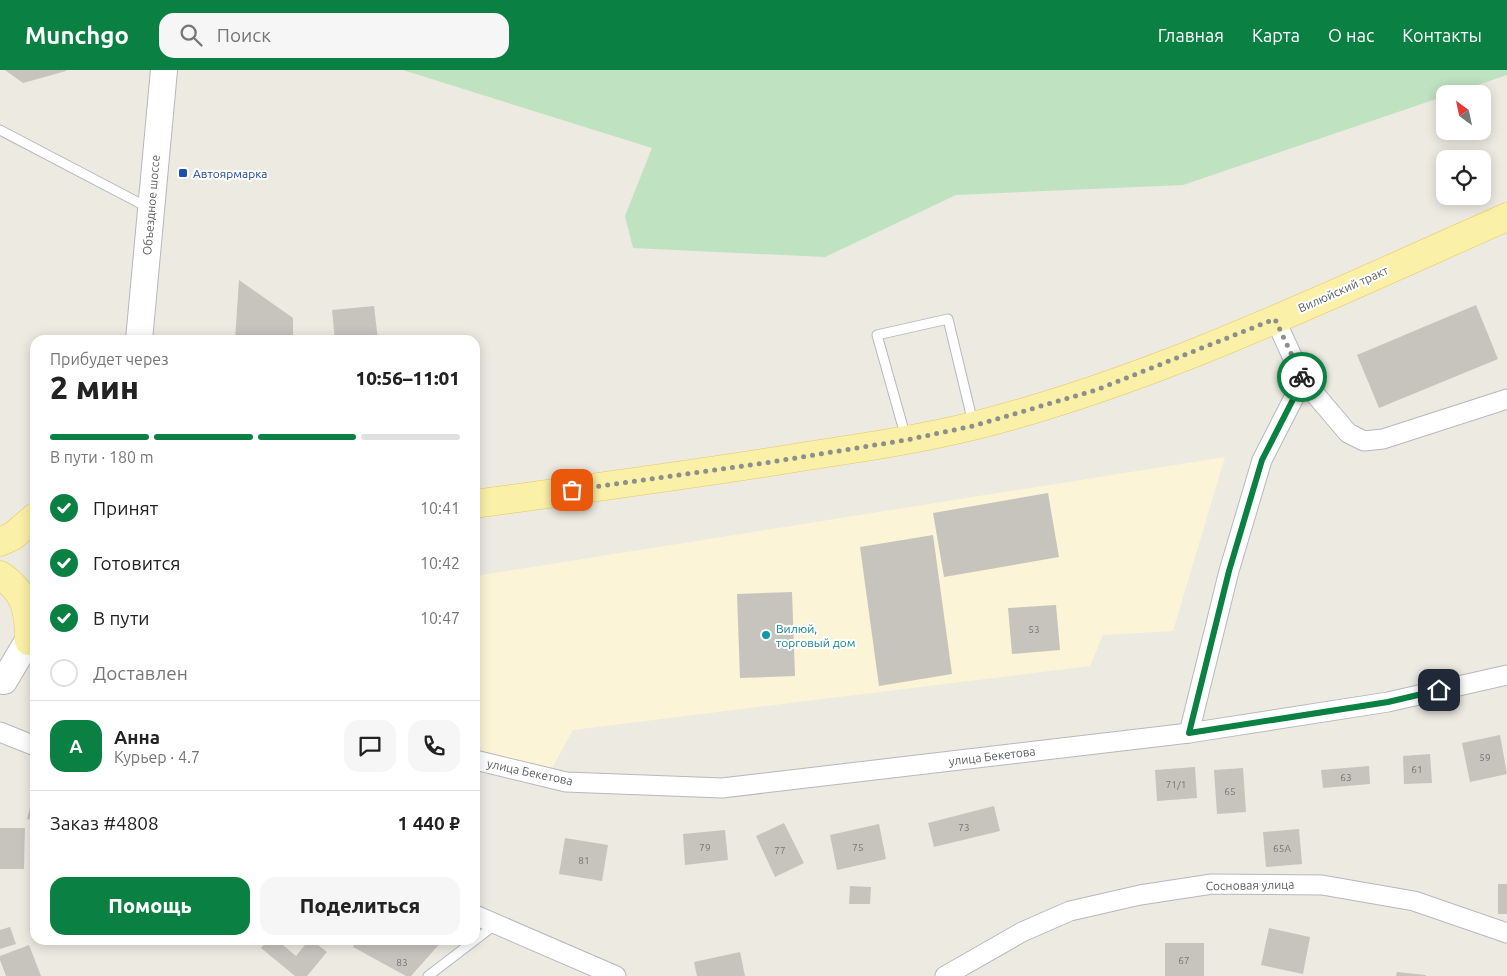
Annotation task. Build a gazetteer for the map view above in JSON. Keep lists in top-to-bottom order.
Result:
{
  "streets": {
    "main road": ["Объездное шоссе", "Вилюйский тракт"],
    "street": ["улица Бекетова", "Сосновая улица"]
  },
  "places": {
    "transit": ["Автоярмарка"],
    "other": ["Вилюй, торговый дом"]
  },
  "house_numbers": [
    "53",
    "59",
    "61",
    "63",
    "71/1",
    "65",
    "73",
    "79",
    "75",
    "65А",
    "77",
    "81",
    "67",
    "83"
  ],
  "north": "top left",
  "page": {
    "header": "Munchgo",
    "search": "Поиск",
    "nav": [
      "Главная",
      "Карта",
      "О нас",
      "Контакты"
    ],
    "heading": ["2 мин", "Прибудет через", "10:56–11:01"],
    "panel": [
      "Анна",
      "Курьер · 4.7",
      "Заказ #4808",
      "1 440 ₽"
    ],
    "bar": "В пути · 180 m",
    "list": [
      ["Принят", "10:41"],
      ["Готовится", "10:42"],
      ["В пути", "10:47"],
      "Доставлен"
    ],
    "round": "А",
    "buttons": ["Помощь", "Поделиться"]
  }
}
